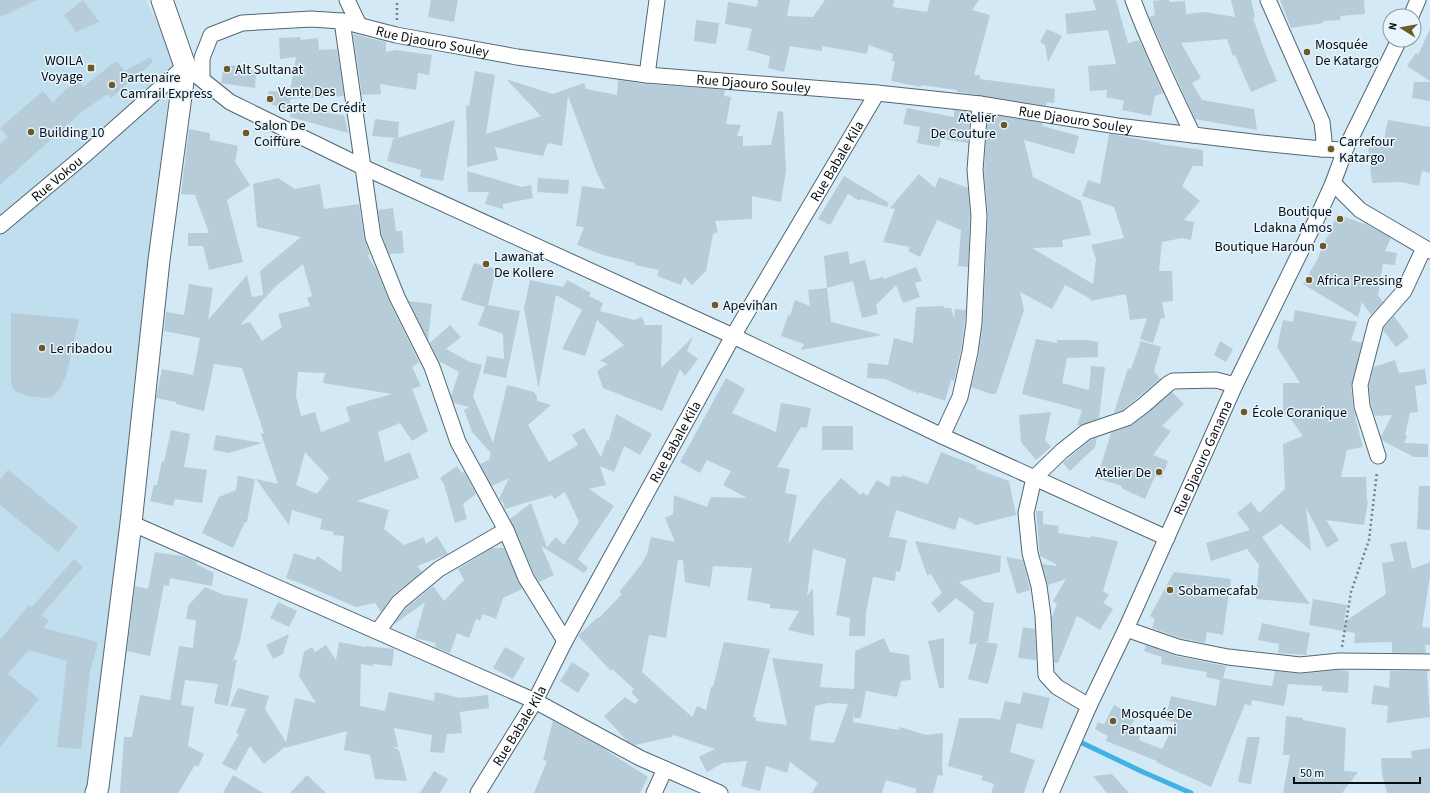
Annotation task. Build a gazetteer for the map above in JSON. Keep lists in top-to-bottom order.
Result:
{
  "streets": {
    "street": [
      "Rue Djaouro Souley",
      "Rue Babale Kila",
      "Rue Vokou",
      "Rue Djaouro Ganama"
    ]
  },
  "crossings": [
    ["Rue Djaouro Souley", "Rue Babale Kila"],
    ["Rue Djaouro Souley", "Rue Vokou"]
  ],
  "places": {
    "other": [
      "Mosquée De Katargo",
      "Alt Sultanat",
      "Partenaire Camrail Express",
      "Vente Des Carte De Crédit",
      "Atelier De Couture",
      "Building 10",
      "Salon De Coiffure",
      "Carrefour Katargo",
      "Boutique Ldakna Amos",
      "Boutique Haroun",
      "Lawanat De Kollere",
      "Africa Pressing",
      "Apevihan",
      "Le ribadou",
      "École Coranique",
      "Atelier De",
      "Sobamecafab",
      "Mosquée De Pantaami"
    ],
    "transit": ["WOILA Voyage"]
  },
  "scale_bar": "50 m",
  "north": "left"
}
